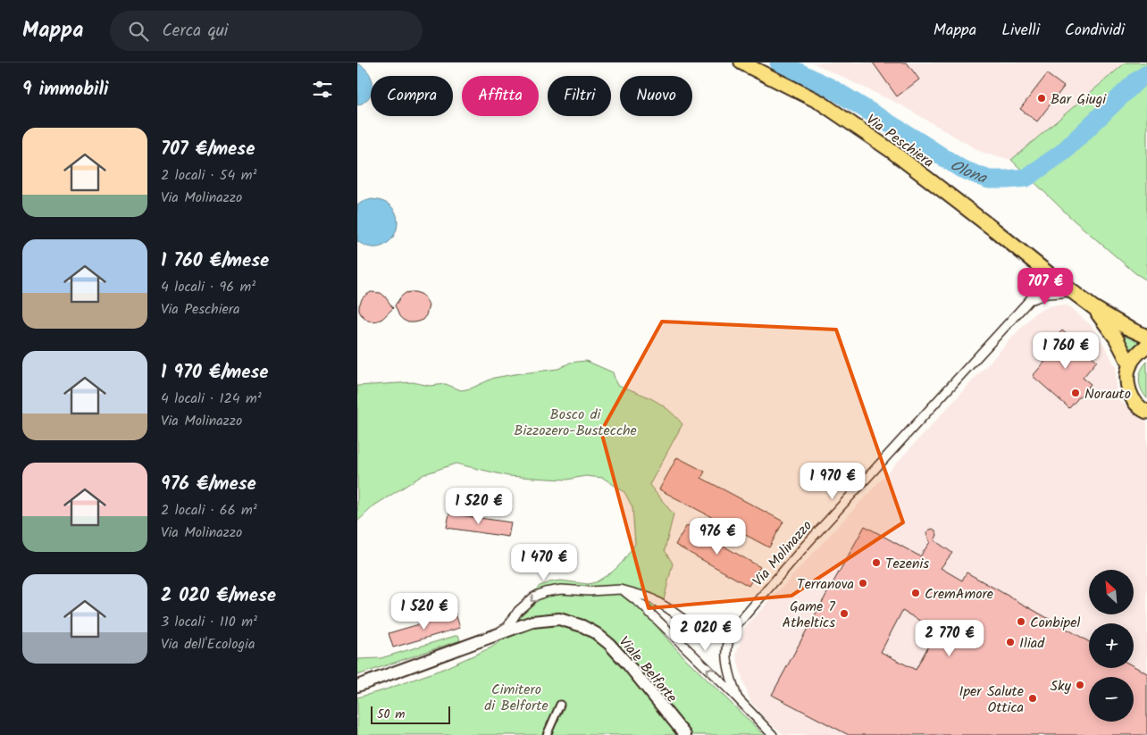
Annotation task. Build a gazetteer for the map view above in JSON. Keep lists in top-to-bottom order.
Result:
{
  "streets": {
    "main road": ["Via Peschiera", "Viale Belforte"],
    "street": ["Via Molinazzo"]
  },
  "crossings": [
    ["Via Peschiera", "Via Molinazzo"],
    ["Via Molinazzo", "Viale Belforte"]
  ],
  "water": ["Olona"],
  "parks": ["Bosco di Bizzozero-Bustecche", "Cimitero di Belforte"],
  "places": [
    "Bar Giugi",
    "Norauto",
    "Tezenis",
    "Terranova",
    "CremAmore",
    "Game 7 Atheltics",
    "Conbipel",
    "Iliad",
    "Sky",
    "Iper Salute Ottica"
  ],
  "scale_bar": "50 m",
  "north": "top left",
  "page": {
    "header": "Mappa",
    "search": "Cerca qui",
    "nav": ["Mappa", "Livelli", "Condividi"],
    "heading": "9 immobili",
    "chip": [
      "Compra",
      "Affitta",
      "Filtri",
      "Nuovo"
    ],
    "list": [
      {
        "name": "707 €/mese",
        "note": "2 locali · 54 m² · Via Molinazzo"
      },
      {
        "name": "1 760 €/mese",
        "note": "4 locali · 96 m² · Via Peschiera"
      },
      {
        "name": "1 970 €/mese",
        "note": "4 locali · 124 m² · Via Molinazzo"
      },
      {
        "name": "976 €/mese",
        "note": "2 locali · 66 m² · Via Molinazzo"
      },
      {
        "name": "2 020 €/mese",
        "note": "3 locali · 110 m² · Via dell'Ecologia"
      }
    ],
    "price": [
      "707 €",
      "1 760 €",
      "1 970 €",
      "1 520 €",
      "976 €",
      "1 470 €",
      "1 520 €",
      "2 020 €",
      "2 770 €"
    ],
    "map_buttons": ["+", "−"],
    "scale": "50 m"
  }
}
